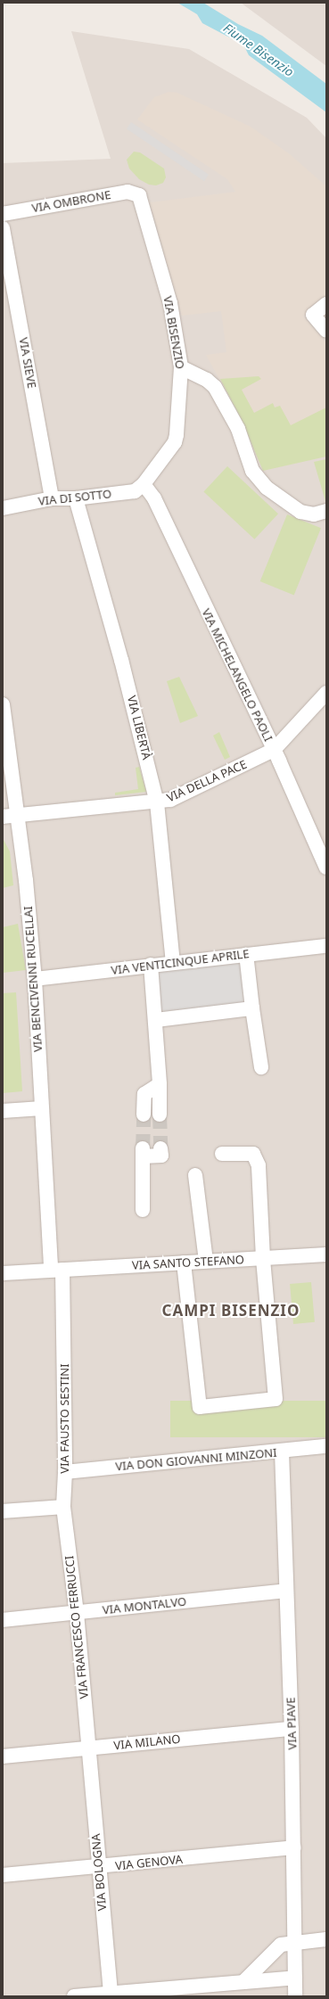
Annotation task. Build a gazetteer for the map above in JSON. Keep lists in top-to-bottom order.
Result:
{
  "streets": {
    "street": [
      "VIA OMBRONE",
      "VIA BISENZIO",
      "VIA SIEVE",
      "VIA DI SOTTO",
      "VIA MICHELANGELO PAOLI",
      "VIA LIBERTÀ",
      "VIA DELLA PACE",
      "VIA VENTICINQUE APRILE",
      "VIA BENCIVENNI RUCELLAI",
      "VIA SANTO STEFANO",
      "VIA FAUSTO SESTINI",
      "VIA DON GIOVANNI MINZONI",
      "VIA MONTALVO",
      "VIA FRANCESCO FERRUCCI",
      "VIA PIAVE",
      "VIA MILANO",
      "VIA GENOVA",
      "VIA BOLOGNA"
    ]
  },
  "crossings": [
    ["VIA OMBRONE", "VIA BISENZIO"],
    ["VIA BISENZIO", "VIA DI SOTTO"],
    ["VIA BISENZIO", "VIA MICHELANGELO PAOLI"],
    ["VIA SIEVE", "VIA DI SOTTO"],
    ["VIA DI SOTTO", "VIA MICHELANGELO PAOLI"],
    ["VIA DI SOTTO", "VIA LIBERTÀ"],
    ["VIA MICHELANGELO PAOLI", "VIA DELLA PACE"],
    ["VIA LIBERTÀ", "VIA DELLA PACE"],
    ["VIA LIBERTÀ", "VIA VENTICINQUE APRILE"],
    ["VIA DELLA PACE", "VIA BENCIVENNI RUCELLAI"],
    ["VIA VENTICINQUE APRILE", "VIA BENCIVENNI RUCELLAI"],
    ["VIA BENCIVENNI RUCELLAI", "VIA FAUSTO SESTINI"],
    ["VIA SANTO STEFANO", "VIA FAUSTO SESTINI"],
    ["VIA FAUSTO SESTINI", "VIA DON GIOVANNI MINZONI"],
    ["VIA FAUSTO SESTINI", "VIA FRANCESCO FERRUCCI"],
    ["VIA DON GIOVANNI MINZONI", "VIA PIAVE"],
    ["VIA MONTALVO", "VIA FRANCESCO FERRUCCI"],
    ["VIA MONTALVO", "VIA PIAVE"],
    ["VIA FRANCESCO FERRUCCI", "VIA MILANO"],
    ["VIA FRANCESCO FERRUCCI", "VIA BOLOGNA"],
    ["VIA PIAVE", "VIA MILANO"],
    ["VIA PIAVE", "VIA GENOVA"],
    ["VIA MILANO", "VIA BOLOGNA"],
    ["VIA GENOVA", "VIA BOLOGNA"]
  ],
  "districts": ["CAMPI BISENZIO"],
  "water": ["Fiume Bisenzio"]
}
